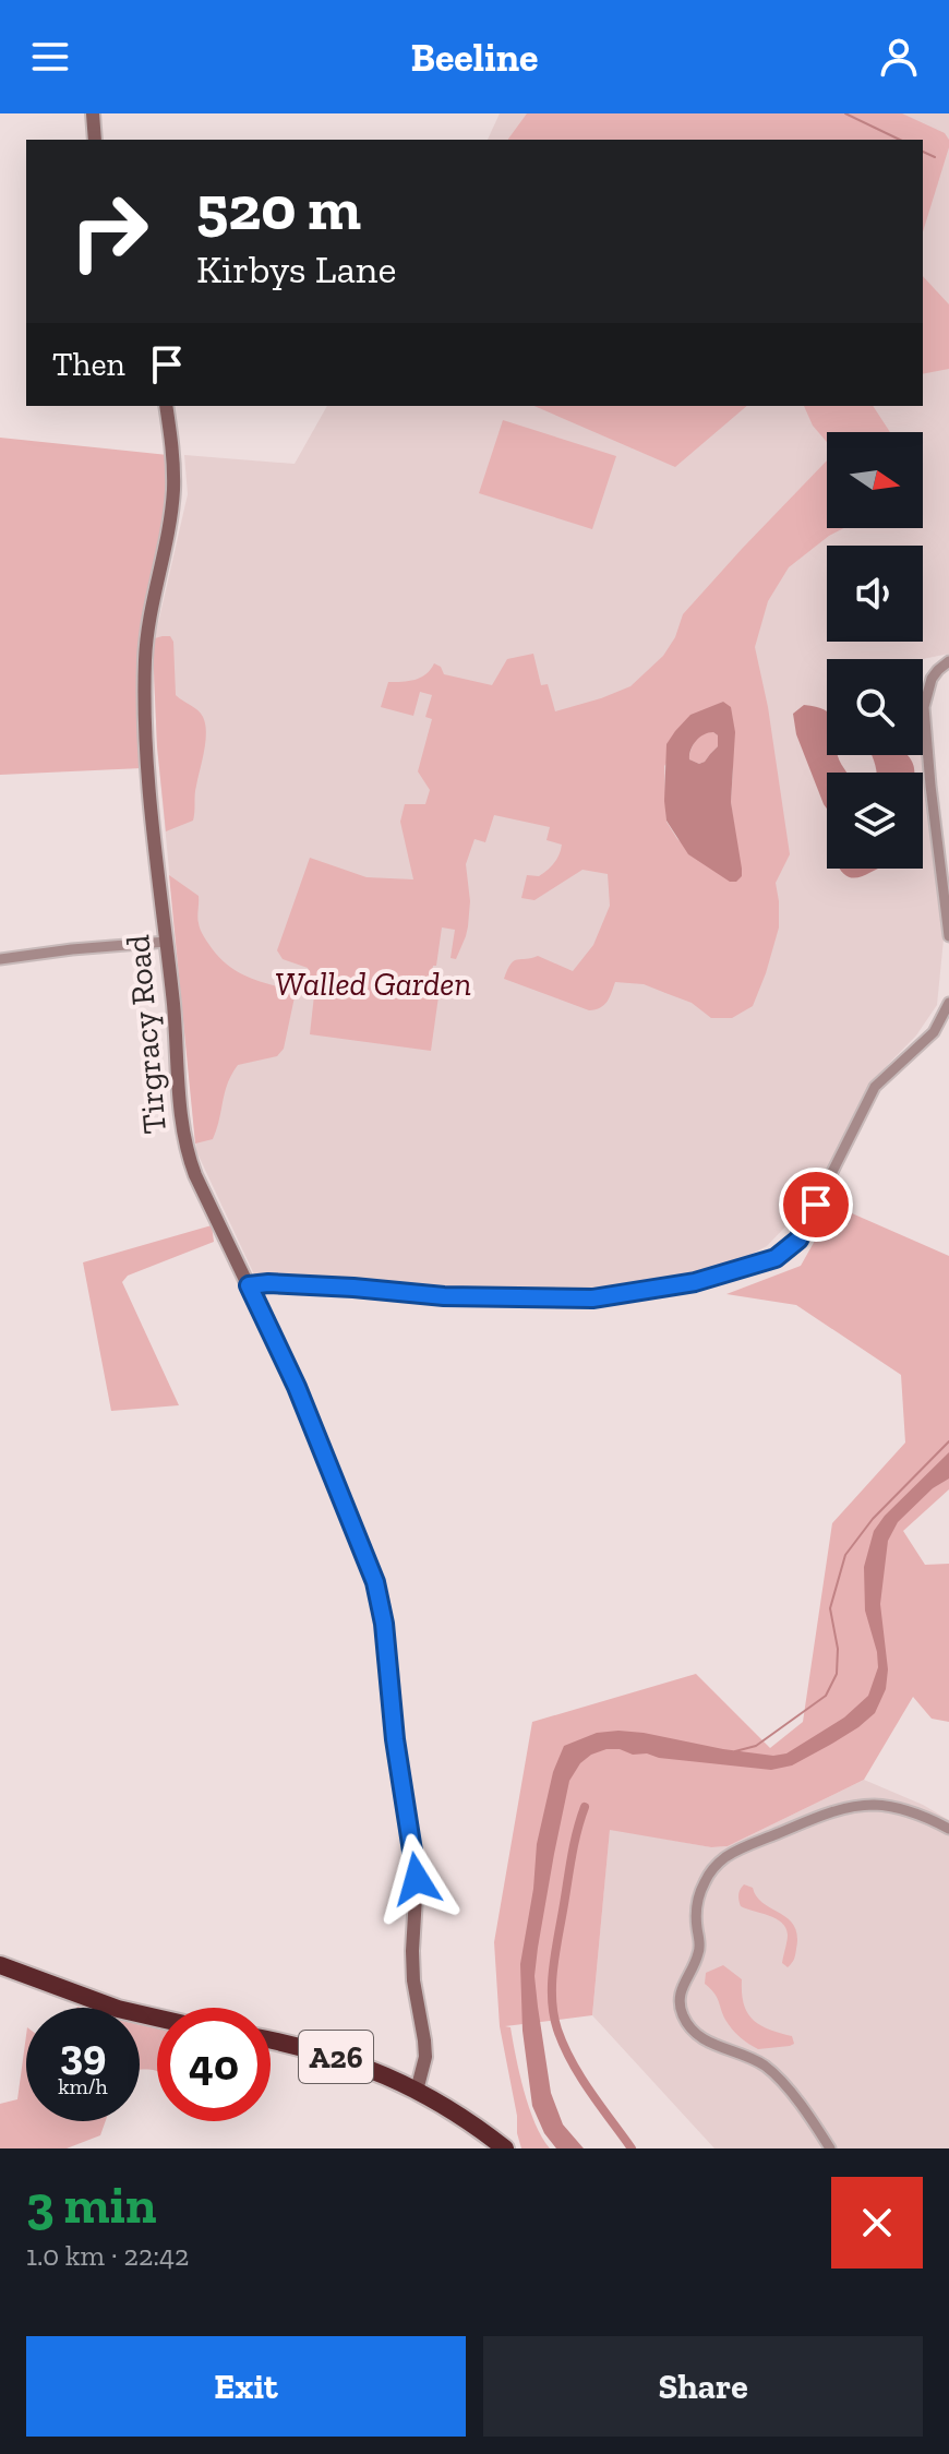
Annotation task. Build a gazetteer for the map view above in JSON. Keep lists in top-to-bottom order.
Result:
{
  "streets": {
    "highway": ["A26"],
    "street": ["Tirgracy Road"]
  },
  "crossings": [
    ["Tirgracy Road", "A26"]
  ],
  "parks": ["Walled Garden"],
  "north": "right",
  "page": {
    "header": "Beeline",
    "turn": ["520 m", "Kirbys Lane"],
    "then": "Then",
    "speed": "39 km/h",
    "limit": "40",
    "heading": ["3 min", "1.0 km · 22:42"],
    "buttons": ["Exit", "Share"]
  }
}
